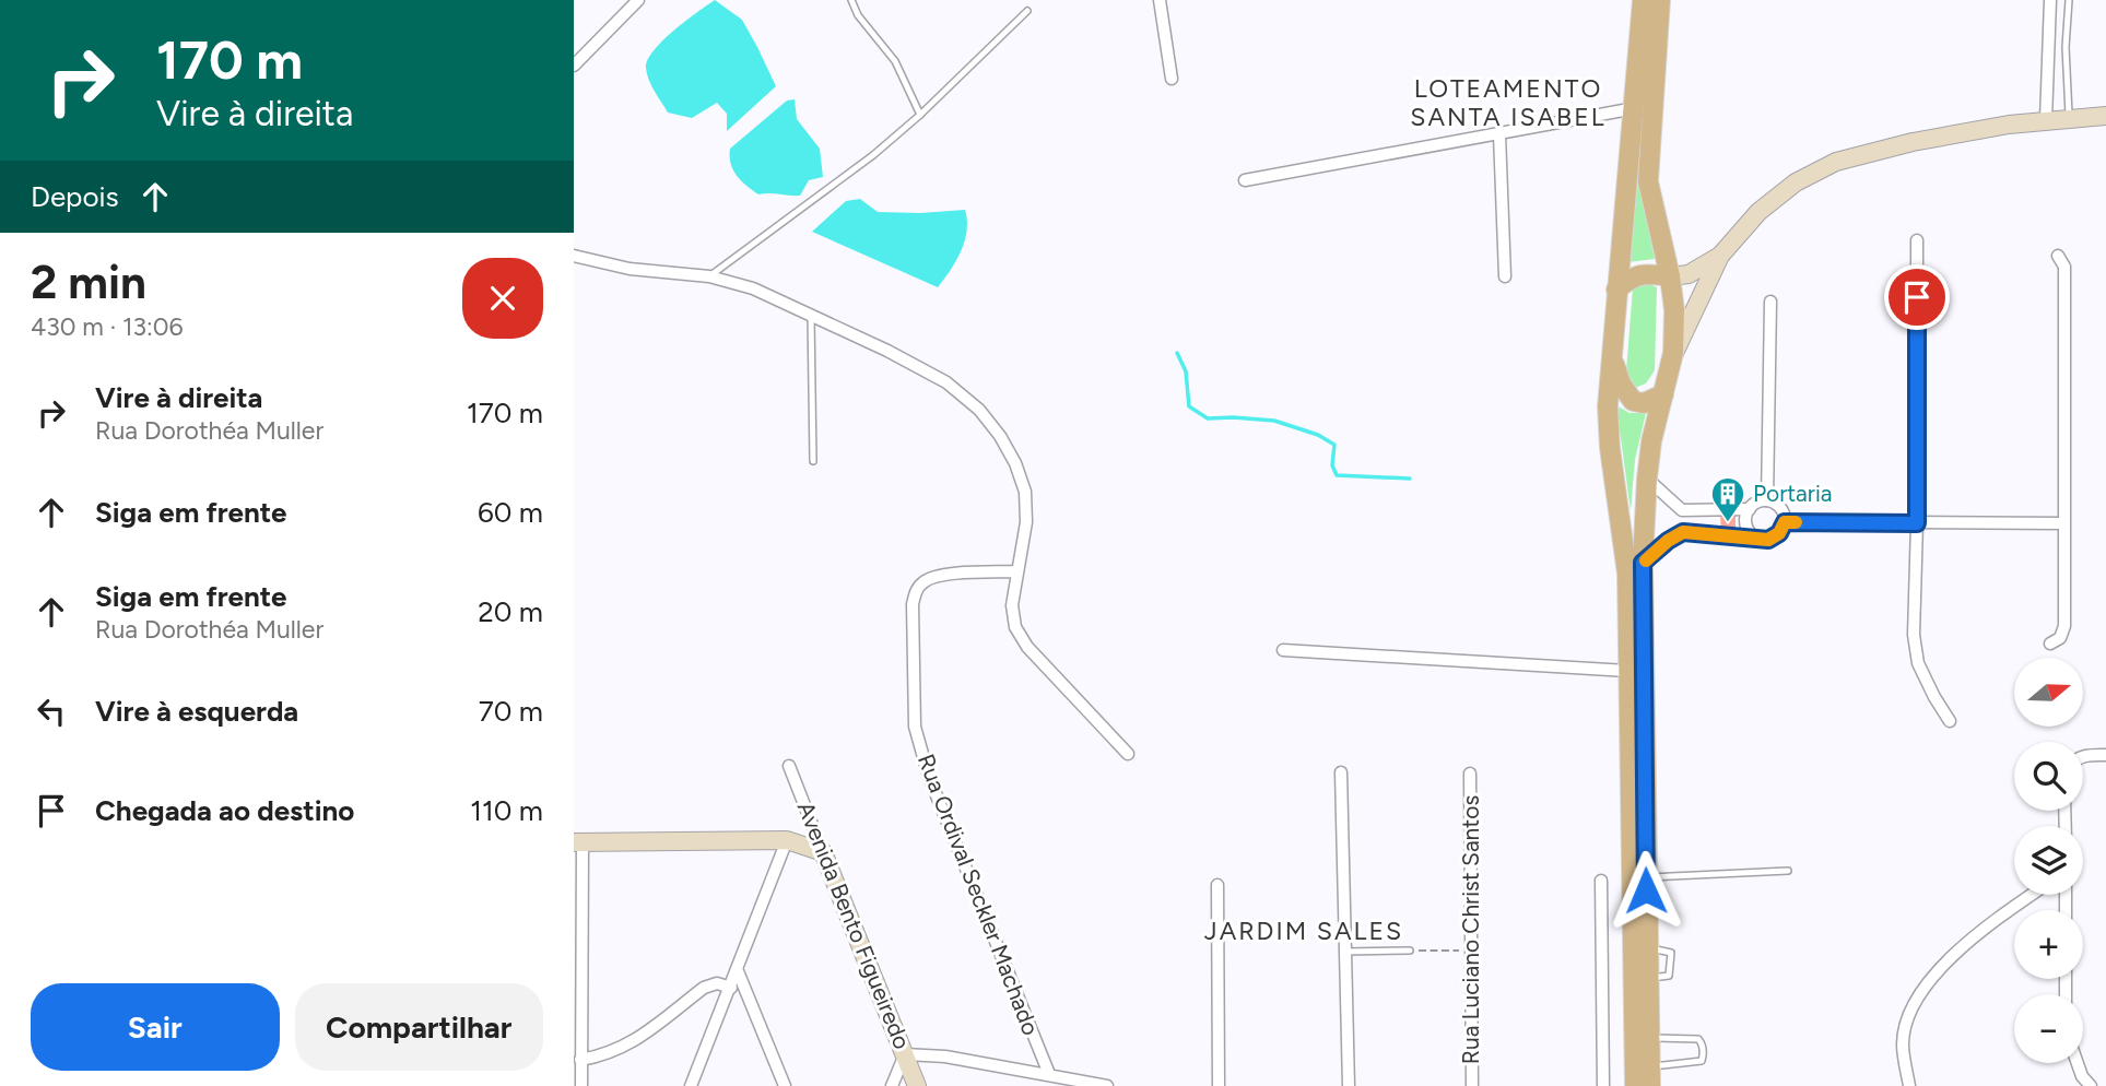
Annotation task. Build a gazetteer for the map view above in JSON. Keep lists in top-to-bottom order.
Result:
{
  "streets": {
    "street": ["Rua Ordival Seckler Machado", "Avenida Bento Figueiredo", "Rua Luciano Christ Santos"]
  },
  "districts": ["LOTEAMENTO SANTA ISABEL", "JARDIM SALES"],
  "places": {
    "building": ["Portaria"]
  },
  "north": "right",
  "page": {
    "turn": ["170 m", "Vire à direita"],
    "then": "Depois",
    "heading": ["2 min", "430 m · 13:06"],
    "list": [
      {
        "name": "Vire à direita",
        "note": "Rua Dorothéa Muller",
        "value": "170 m"
      },
      {
        "name": "Siga em frente",
        "value": "60 m"
      },
      {
        "name": "Siga em frente",
        "note": "Rua Dorothéa Muller",
        "value": "20 m"
      },
      {
        "name": "Vire à esquerda",
        "value": "70 m"
      },
      {
        "name": "Chegada ao destino",
        "value": "110 m"
      }
    ],
    "map_buttons": ["+", "−"],
    "buttons": ["Sair", "Compartilhar"]
  }
}
